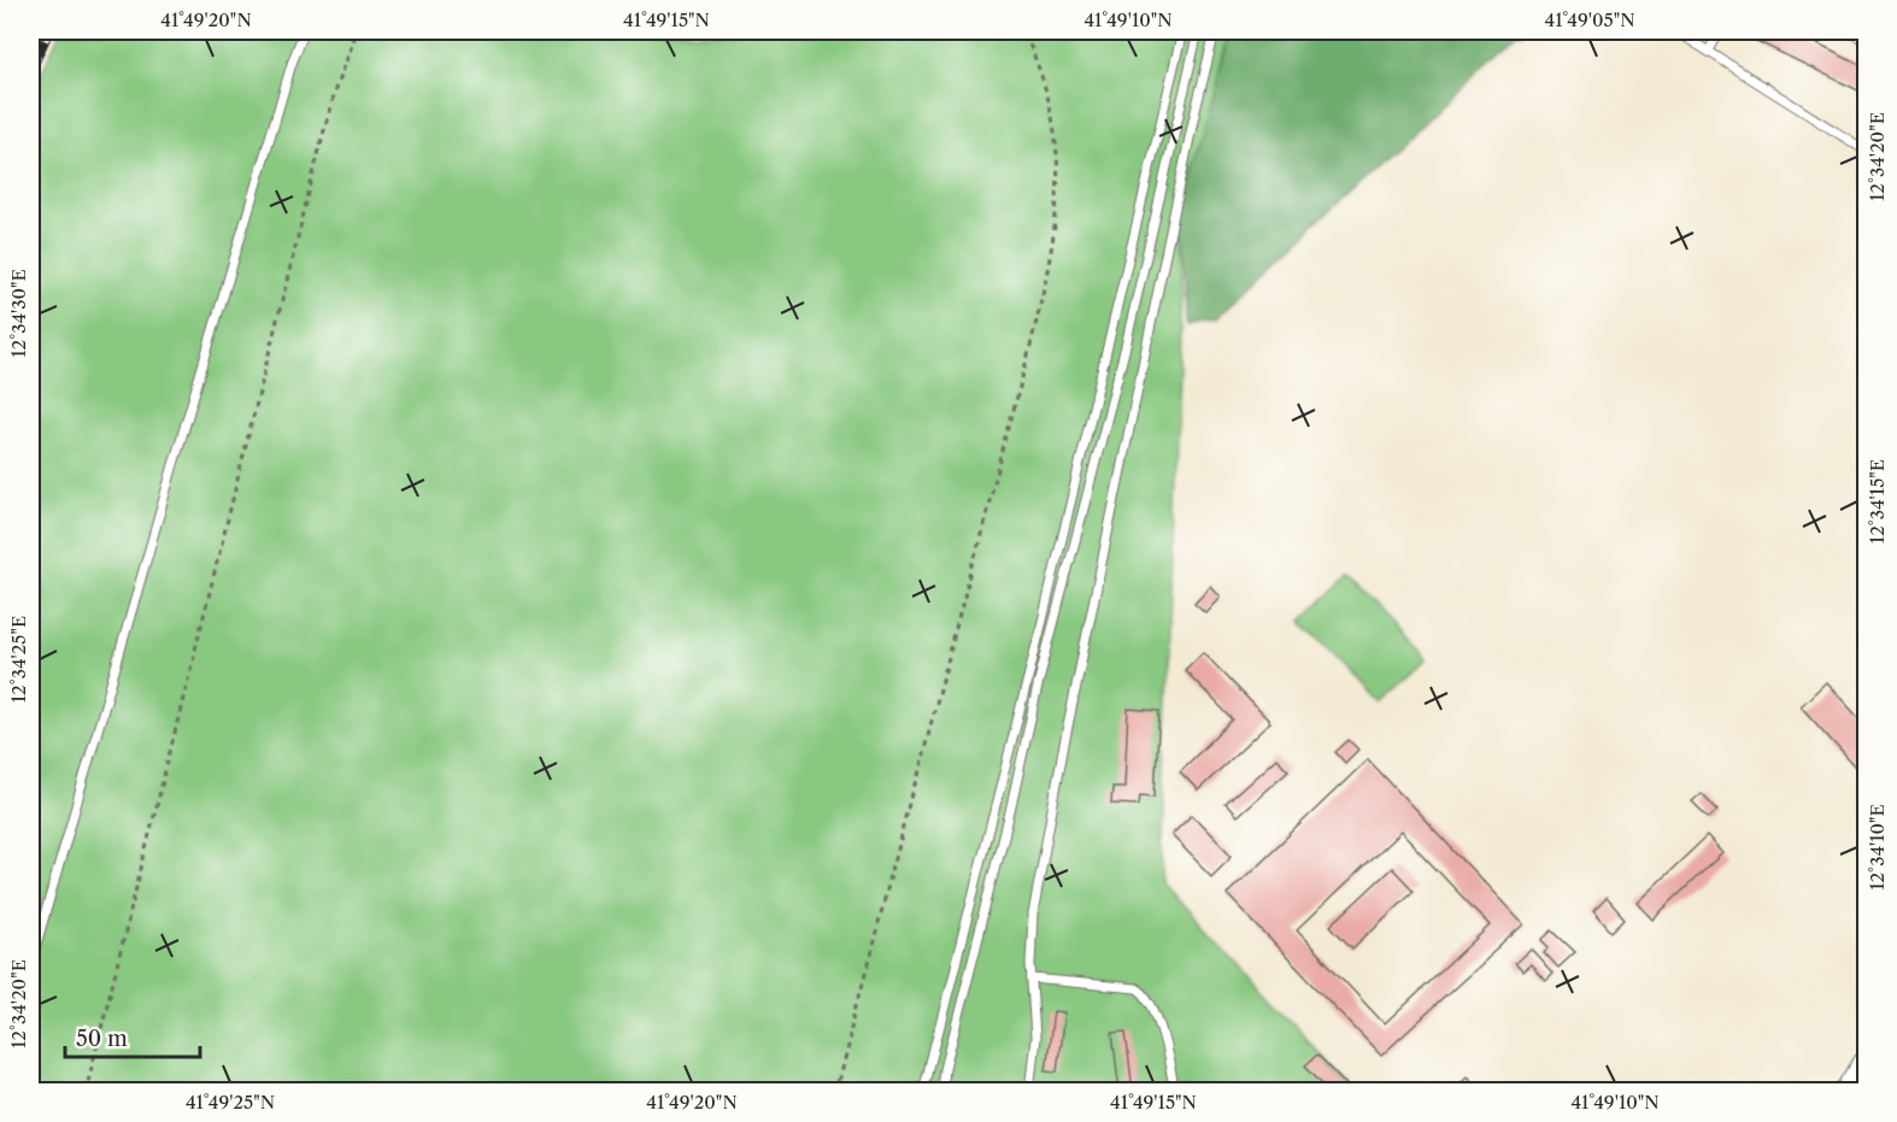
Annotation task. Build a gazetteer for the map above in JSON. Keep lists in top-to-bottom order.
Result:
{
  "scale_bar": "50 m",
  "coordinates": [
    "41°49'20\"N",
    "41°49'15\"N",
    "41°49'10\"N",
    "41°49'05\"N",
    "12°34'20\"E",
    "12°34'30\"E",
    "12°34'15\"E",
    "12°34'25\"E",
    "12°34'10\"E",
    "41°49'25\"N"
  ]
}
